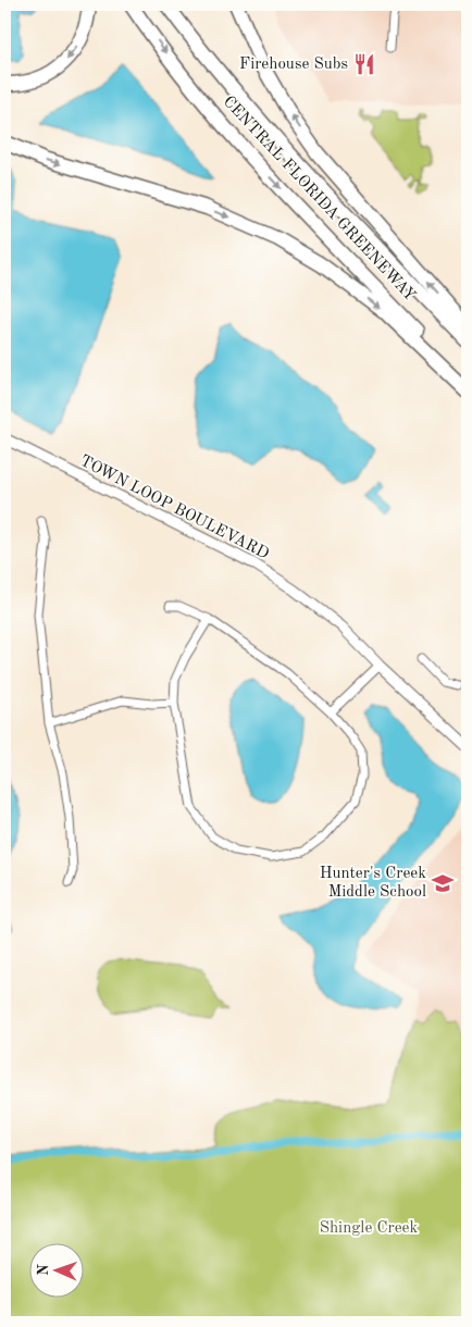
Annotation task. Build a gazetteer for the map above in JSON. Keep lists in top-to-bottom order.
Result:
{
  "streets": {
    "highway": ["CENTRAL FLORIDA GREENEWAY"],
    "street": ["TOWN LOOP BOULEVARD"]
  },
  "parks": ["Shingle Creek"],
  "places": {
    "restaurant": ["Firehouse Subs"],
    "school or university": ["Hunter's Creek Middle School"]
  },
  "north": "left"
}
